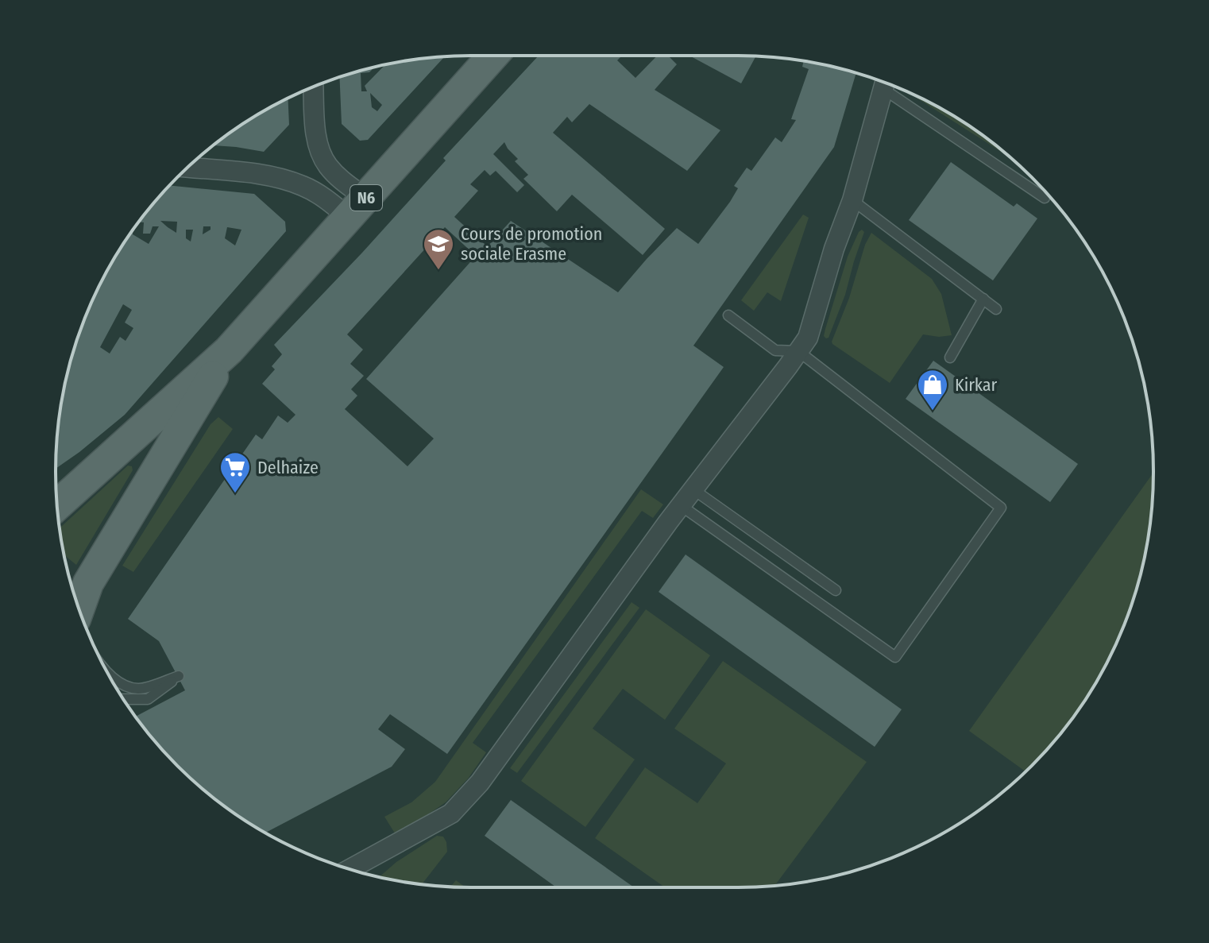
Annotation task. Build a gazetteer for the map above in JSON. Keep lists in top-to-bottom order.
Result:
{
  "streets": {
    "main road": ["N6"]
  },
  "places": {
    "school or university": ["Cours de promotion sociale Erasme"],
    "shop": ["Kirkar"],
    "supermarket": ["Delhaize"]
  }
}
